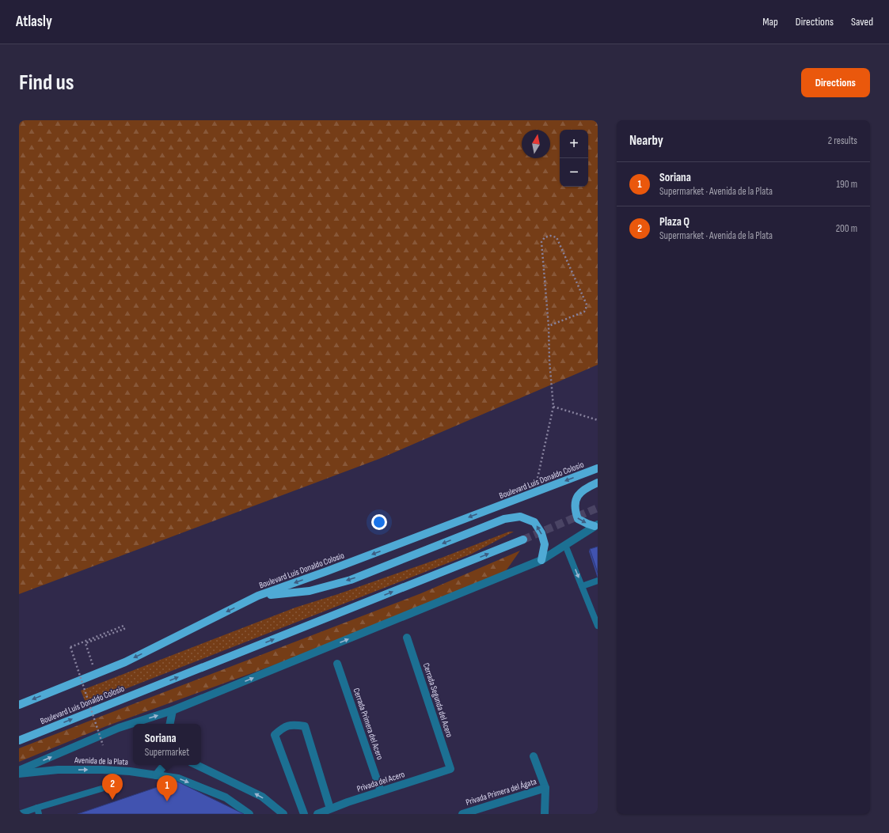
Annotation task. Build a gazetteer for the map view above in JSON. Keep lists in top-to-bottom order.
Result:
{
  "streets": {
    "main road": ["Boulevard Luis Donaldo Colosio"],
    "street": [
      "Cerrada Segunda del Acero",
      "Cerrada Primera del Acero",
      "Avenida de la Plata",
      "Privada del Acero",
      "Privada Primera del Ágata"
    ]
  },
  "crossings": [
    ["Cerrada Segunda del Acero", "Privada del Acero"],
    ["Cerrada Primera del Acero", "Privada del Acero"]
  ],
  "north": "top",
  "page": {
    "header": "Atlasly",
    "nav": ["Map", "Directions", "Saved"],
    "buttons": "Directions",
    "title": "Find us",
    "heading": ["Nearby", "2 results"],
    "map_buttons": ["+", "−"],
    "list": [
      {
        "mark": "1",
        "name": "Soriana",
        "note": "Supermarket · Avenida de la Plata",
        "value": "190 m"
      },
      {
        "mark": "2",
        "name": "Plaza Q",
        "note": "Supermarket · Avenida de la Plata",
        "value": "200 m"
      }
    ],
    "popup": ["Soriana", "Supermarket"],
    "pins": ["2", "1"]
  }
}
